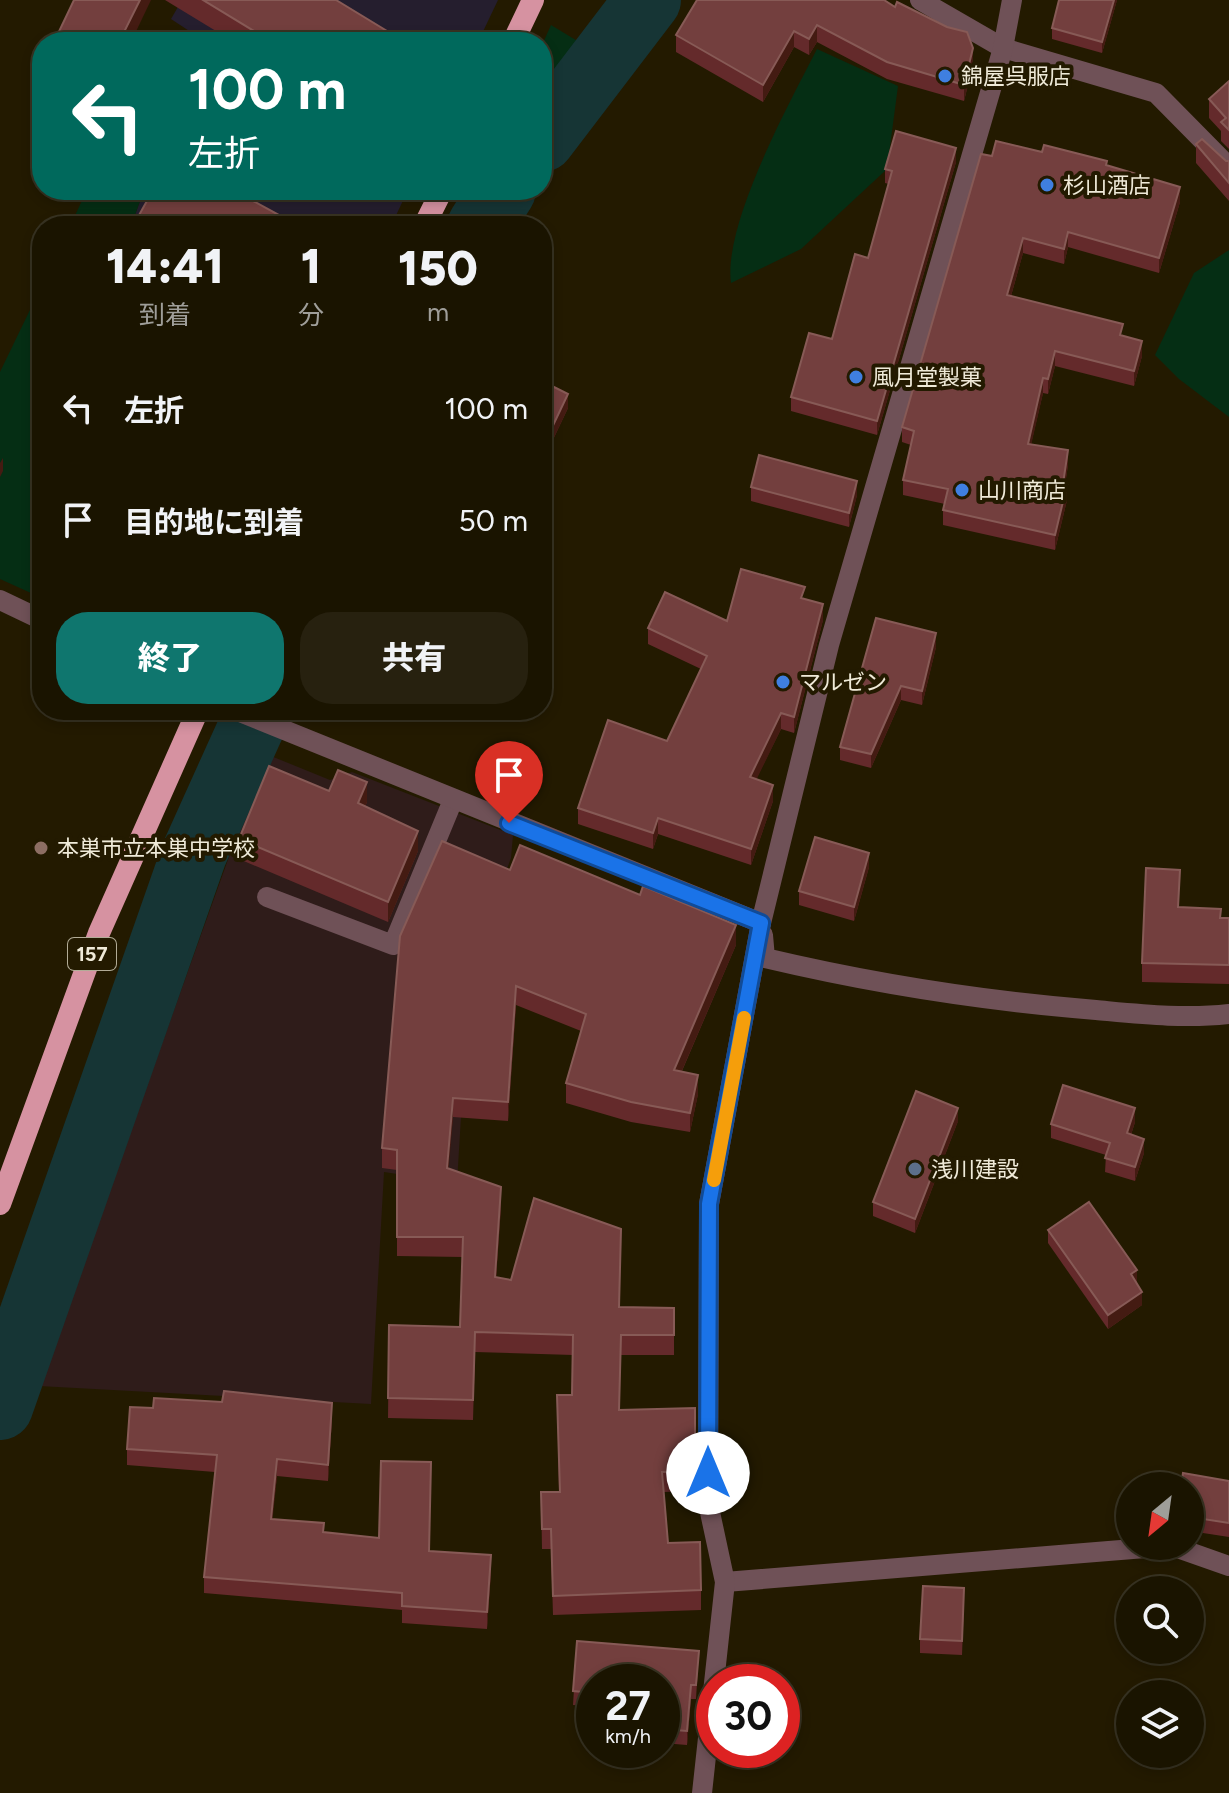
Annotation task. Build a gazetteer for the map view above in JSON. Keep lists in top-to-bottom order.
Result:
{
  "streets": {
    "highway": ["157"]
  },
  "places": [
    "錦屋呉服店",
    "杉山酒店",
    "風月堂製菓",
    "山川商店",
    "マルゼン",
    "本巣市立本巣中学校",
    "浅川建設"
  ],
  "north": "bottom left",
  "page": {
    "turn": ["100 m", "左折"],
    "eta": [
      "14:41",
      "到着",
      "1",
      "分",
      "150",
      "m"
    ],
    "list": [
      {
        "name": "左折",
        "value": "100 m"
      },
      {
        "name": "目的地に到着",
        "value": "50 m"
      }
    ],
    "buttons": ["終了", "共有"],
    "speed": "27 km/h",
    "limit": "30"
  }
}
